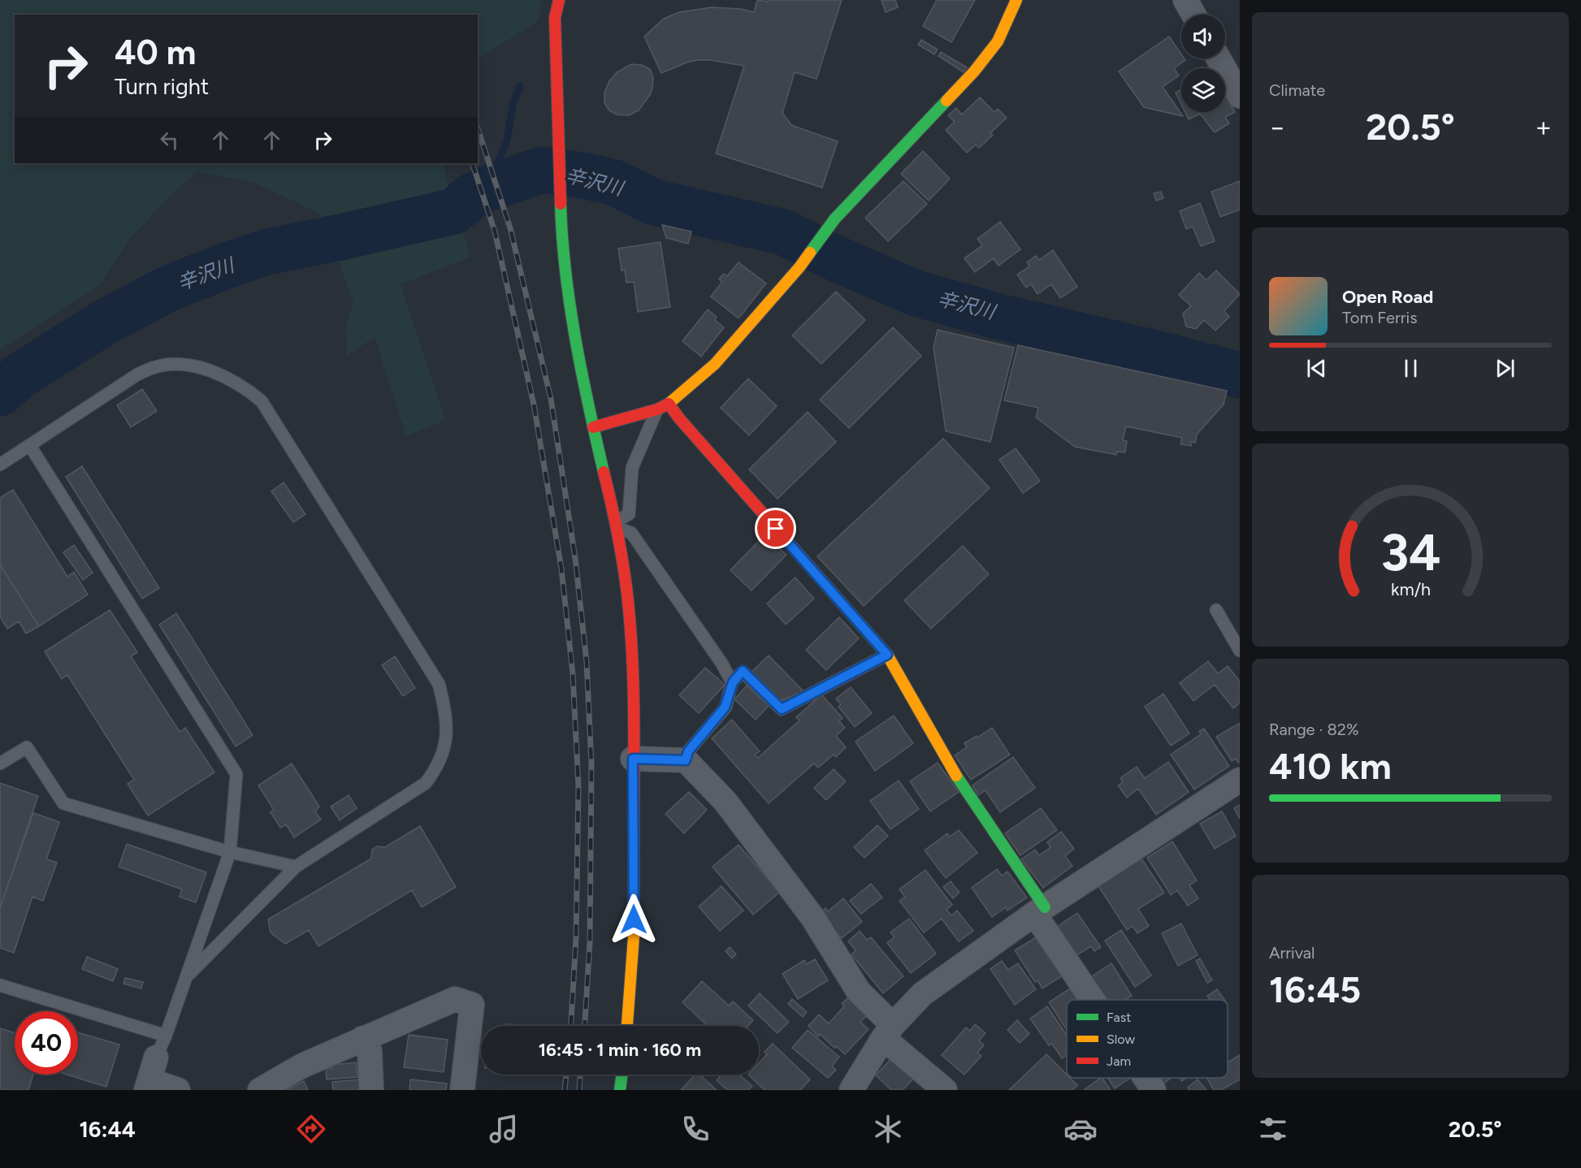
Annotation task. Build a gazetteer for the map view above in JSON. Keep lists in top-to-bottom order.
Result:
{
  "water": ["辛沢川"],
  "legend": ["Fast", "Slow", "Jam"],
  "page": {
    "tile": [
      "Climate",
      ["Range · 82%", "410 km"],
      ["Arrival", "16:45"]
    ],
    "turn": ["40 m", "Turn right"],
    "heat": ["−", "20.5°", "+"],
    "song": ["Open Road", "Tom Ferris"],
    "limit": "40",
    "trip": "16:45 · 1 min · 160 m",
    "tabs": ["16:44", "20.5°"],
    "gauge": ["34", "km/h"]
  }
}
